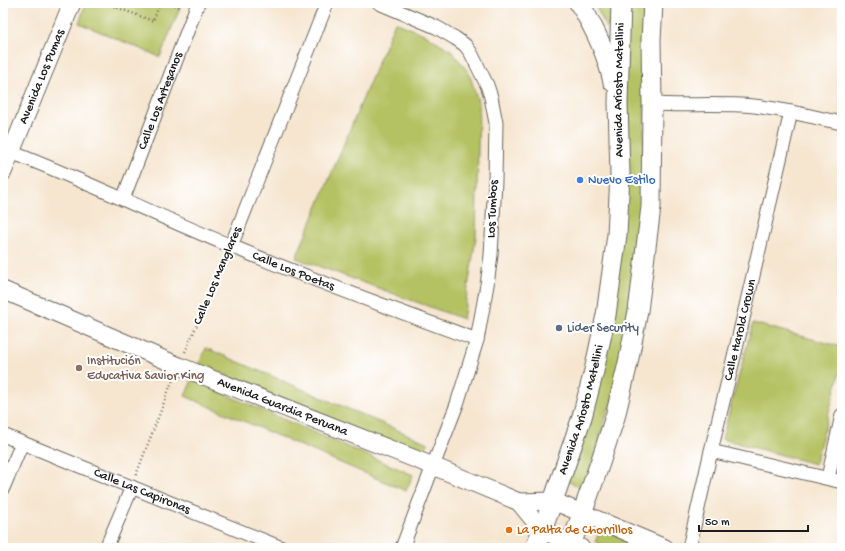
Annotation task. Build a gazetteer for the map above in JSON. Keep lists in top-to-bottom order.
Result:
{
  "streets": {
    "main road": ["Avenida Ariosto Matellini"],
    "street": [
      "Avenida Los Pumas",
      "Calle Los Artesanos",
      "Los Tumbos",
      "Calle Los Poetas",
      "Calle Los Manglares",
      "Calle Harold Crown",
      "Avenida Guardia Peruana",
      "Calle Las Capironas"
    ]
  },
  "crossings": [
    ["Avenida Los Pumas", "Calle Los Poetas"],
    ["Avenida Ariosto Matellini", "Avenida Guardia Peruana"],
    ["Calle Los Artesanos", "Calle Los Poetas"],
    ["Los Tumbos", "Calle Los Poetas"],
    ["Los Tumbos", "Avenida Guardia Peruana"],
    ["Calle Los Poetas", "Calle Los Manglares"],
    ["Calle Los Manglares", "Avenida Guardia Peruana"],
    ["Calle Los Manglares", "Calle Las Capironas"]
  ],
  "places": [
    "Nuevo Estilo",
    "Lider Security",
    "Institución Educativa Savior King",
    "La Palta de Chorrillos"
  ],
  "scale_bar": "50 m"
}
